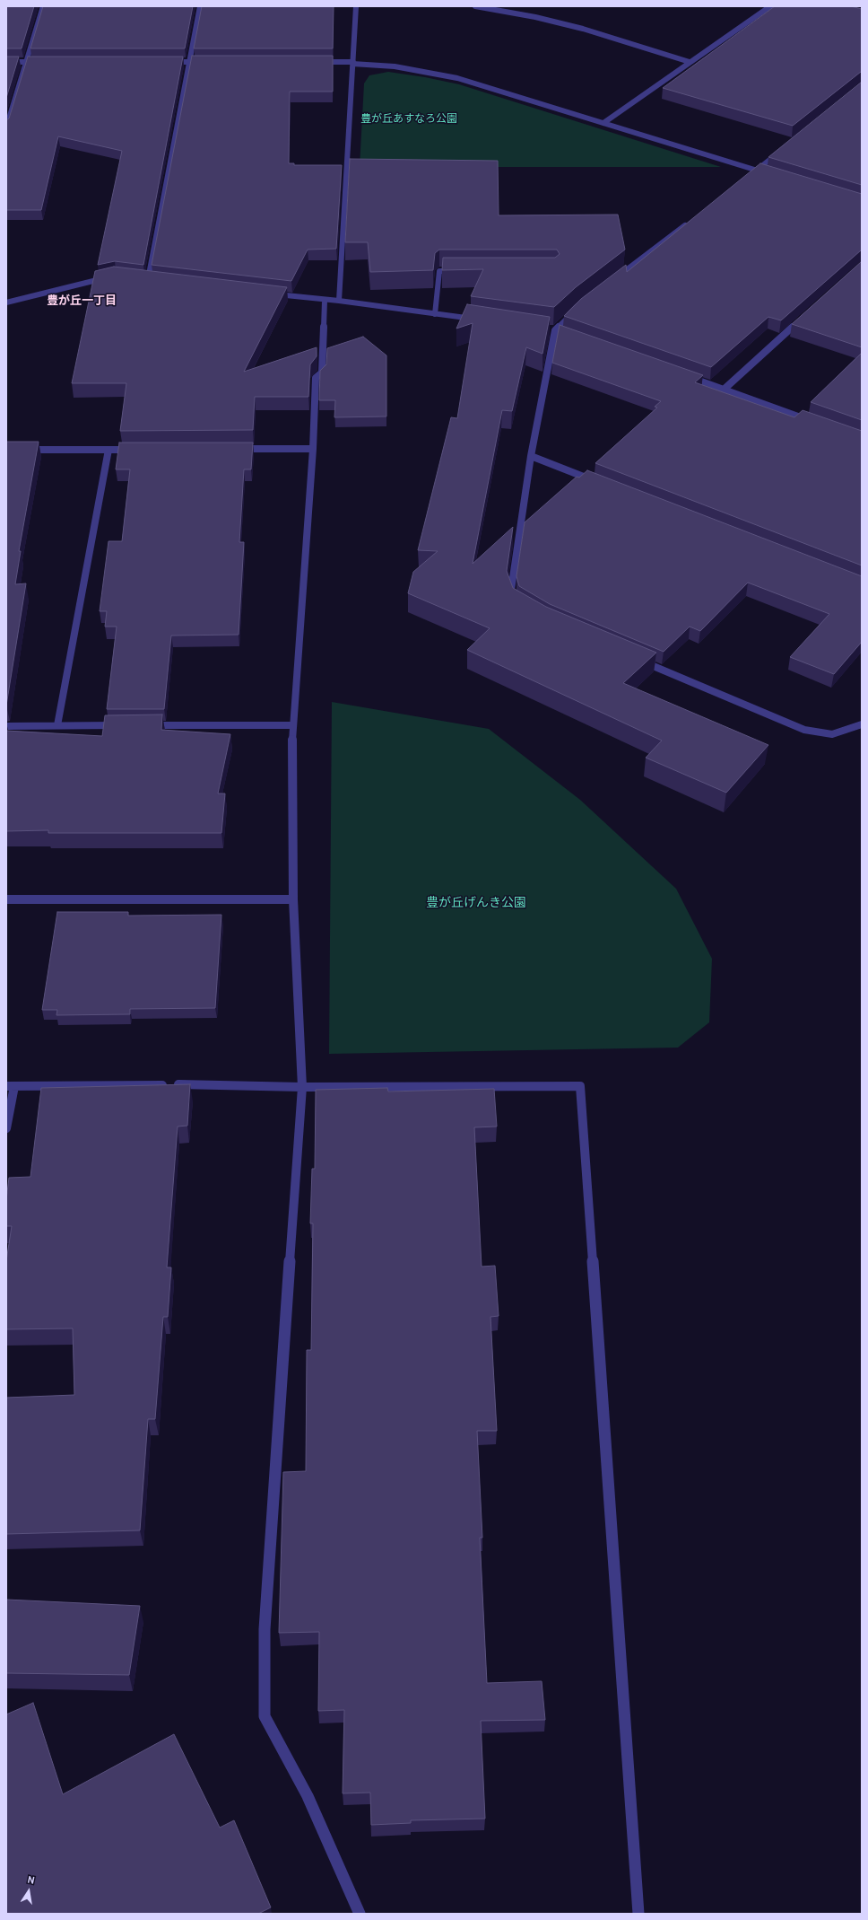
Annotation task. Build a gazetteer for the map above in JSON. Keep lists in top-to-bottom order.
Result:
{
  "districts": ["豊が丘一丁目"],
  "parks": ["豊が丘あすなろ公園", "豊が丘げんき公園"],
  "north": "top"
}
